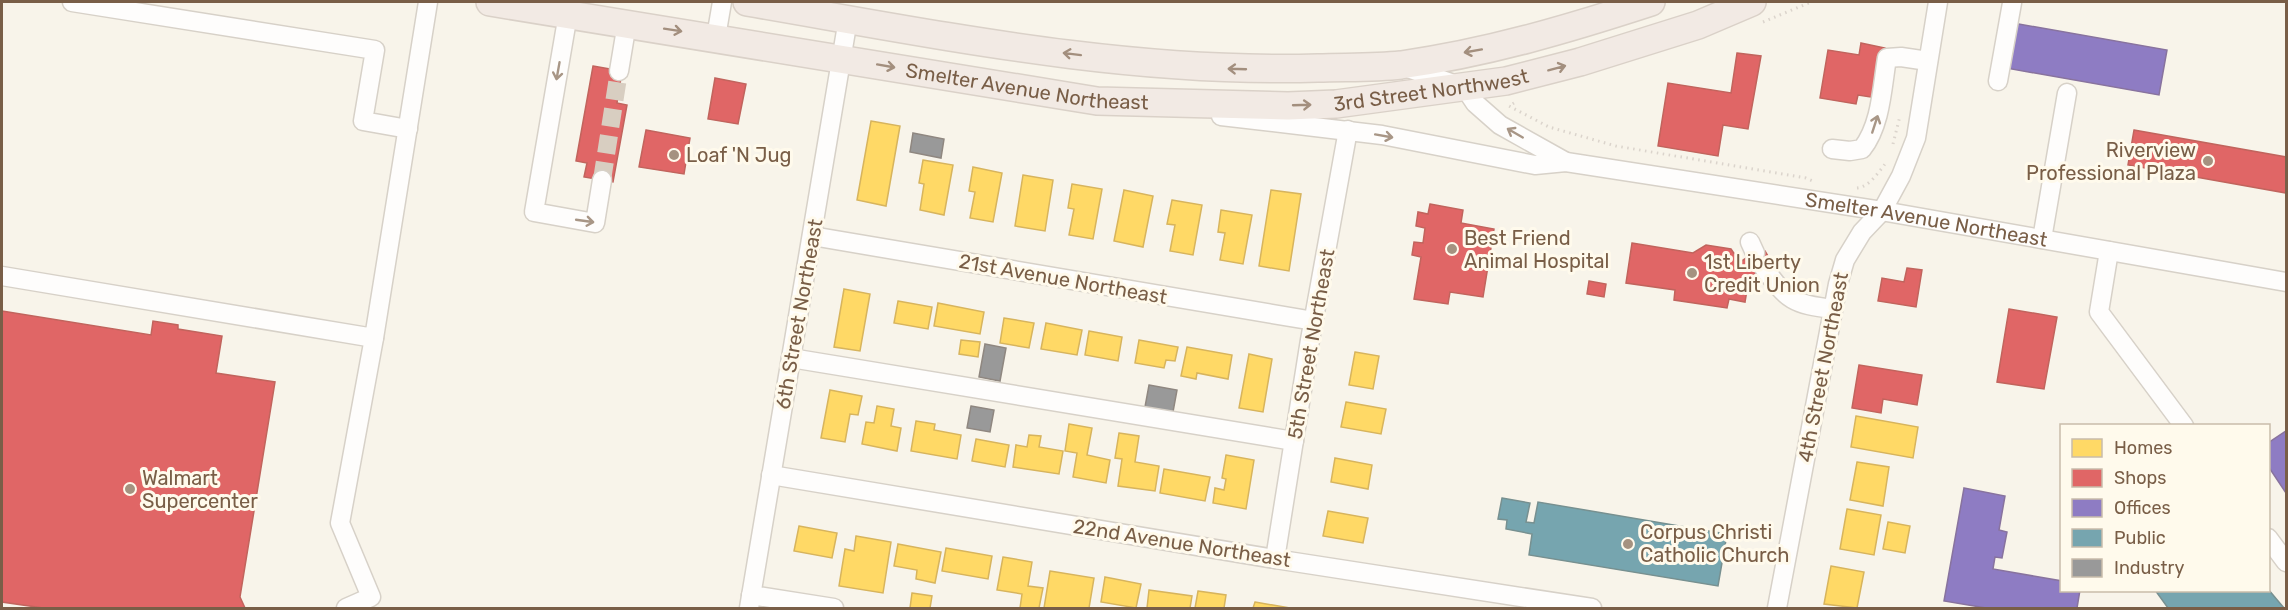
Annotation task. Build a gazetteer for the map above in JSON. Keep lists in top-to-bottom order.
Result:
{
  "streets": {
    "highway": ["Smelter Avenue Northeast", "3rd Street Northwest"],
    "street": [
      "21st Avenue Northeast",
      "6th Street Northeast",
      "5th Street Northeast",
      "4th Street Northeast",
      "22nd Avenue Northeast"
    ]
  },
  "crossings": [
    ["Smelter Avenue Northeast", "3rd Street Northwest"],
    ["Smelter Avenue Northeast", "6th Street Northeast"],
    ["Smelter Avenue Northeast", "5th Street Northeast"],
    ["Smelter Avenue Northeast", "4th Street Northeast"],
    ["21st Avenue Northeast", "6th Street Northeast"],
    ["21st Avenue Northeast", "5th Street Northeast"],
    ["6th Street Northeast", "22nd Avenue Northeast"],
    ["5th Street Northeast", "22nd Avenue Northeast"]
  ],
  "places": [
    "Loaf 'N Jug",
    "Riverview Professional Plaza",
    "Best Friend Animal Hospital",
    "1st Liberty Credit Union",
    "Walmart Supercenter",
    "Corpus Christi Catholic Church"
  ],
  "legend": [
    "Homes",
    "Shops",
    "Offices",
    "Public",
    "Industry"
  ]
}
